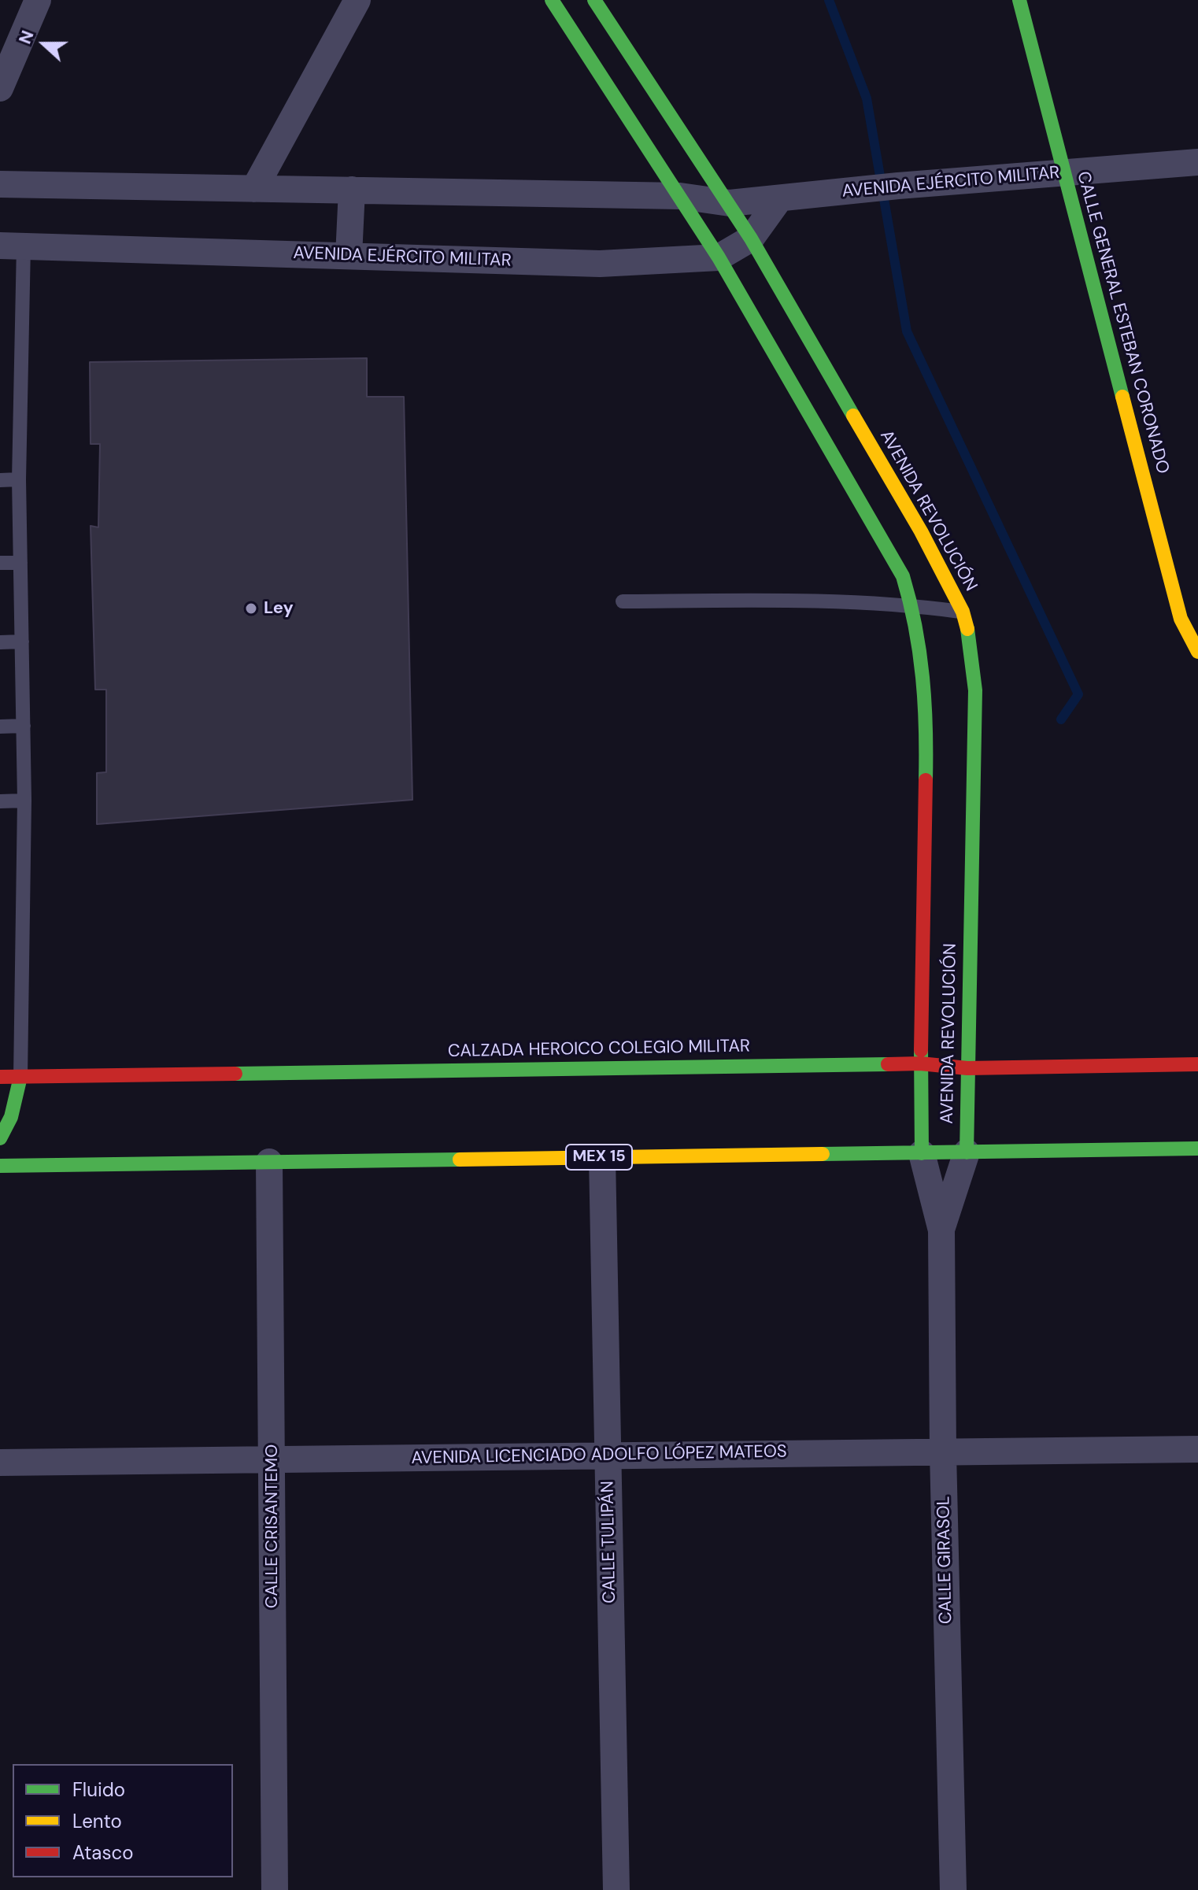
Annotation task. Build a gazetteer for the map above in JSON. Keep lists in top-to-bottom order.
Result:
{
  "streets": {
    "main road": [
      "CALLE GENERAL ESTEBAN CORONADO",
      "AVENIDA REVOLUCIÓN",
      "CALZADA HEROICO COLEGIO MILITAR",
      "MEX 15"
    ],
    "street": [
      "AVENIDA EJÉRCITO MILITAR",
      "AVENIDA LICENCIADO ADOLFO LÓPEZ MATEOS",
      "CALLE CRISANTEMO",
      "CALLE TULIPÁN",
      "CALLE GIRASOL"
    ]
  },
  "crossings": [
    ["AVENIDA EJÉRCITO MILITAR", "CALLE GENERAL ESTEBAN CORONADO"],
    ["AVENIDA EJÉRCITO MILITAR", "AVENIDA REVOLUCIÓN"],
    ["AVENIDA REVOLUCIÓN", "CALZADA HEROICO COLEGIO MILITAR"],
    ["AVENIDA REVOLUCIÓN", "MEX 15"],
    ["AVENIDA REVOLUCIÓN", "CALLE GIRASOL"],
    ["MEX 15", "CALLE CRISANTEMO"],
    ["MEX 15", "CALLE TULIPÁN"],
    ["MEX 15", "CALLE GIRASOL"],
    ["AVENIDA LICENCIADO ADOLFO LÓPEZ MATEOS", "CALLE CRISANTEMO"],
    ["AVENIDA LICENCIADO ADOLFO LÓPEZ MATEOS", "CALLE TULIPÁN"],
    ["AVENIDA LICENCIADO ADOLFO LÓPEZ MATEOS", "CALLE GIRASOL"]
  ],
  "places": ["Ley"],
  "legend": ["Fluido", "Lento", "Atasco"],
  "north": "left"
}
